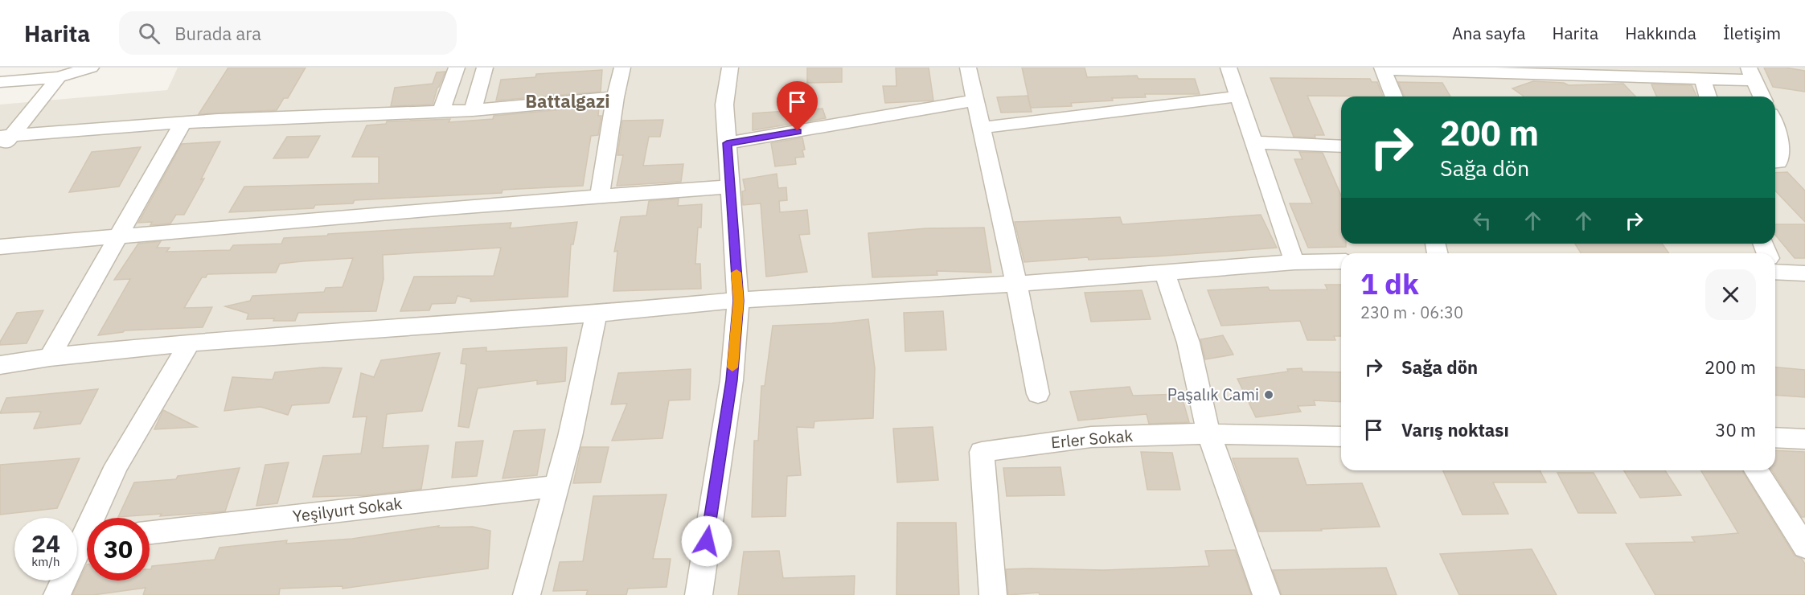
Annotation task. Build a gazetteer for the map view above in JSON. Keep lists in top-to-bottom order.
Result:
{
  "streets": {
    "street": ["Erler Sokak", "Yeşilyurt Sokak"]
  },
  "districts": ["Battalgazi"],
  "places": ["Paşalık Cami"],
  "page": {
    "header": "Harita",
    "search": "Burada ara",
    "nav": [
      "Ana sayfa",
      "Harita",
      "Hakkında",
      "İletişim"
    ],
    "turn": ["200 m", "Sağa dön"],
    "heading": ["1 dk", "230 m · 06:30"],
    "list": [
      {
        "name": "Sağa dön",
        "value": "200 m"
      },
      {
        "name": "Varış noktası",
        "value": "30 m"
      }
    ],
    "speed": "24 km/h",
    "limit": "30"
  }
}
